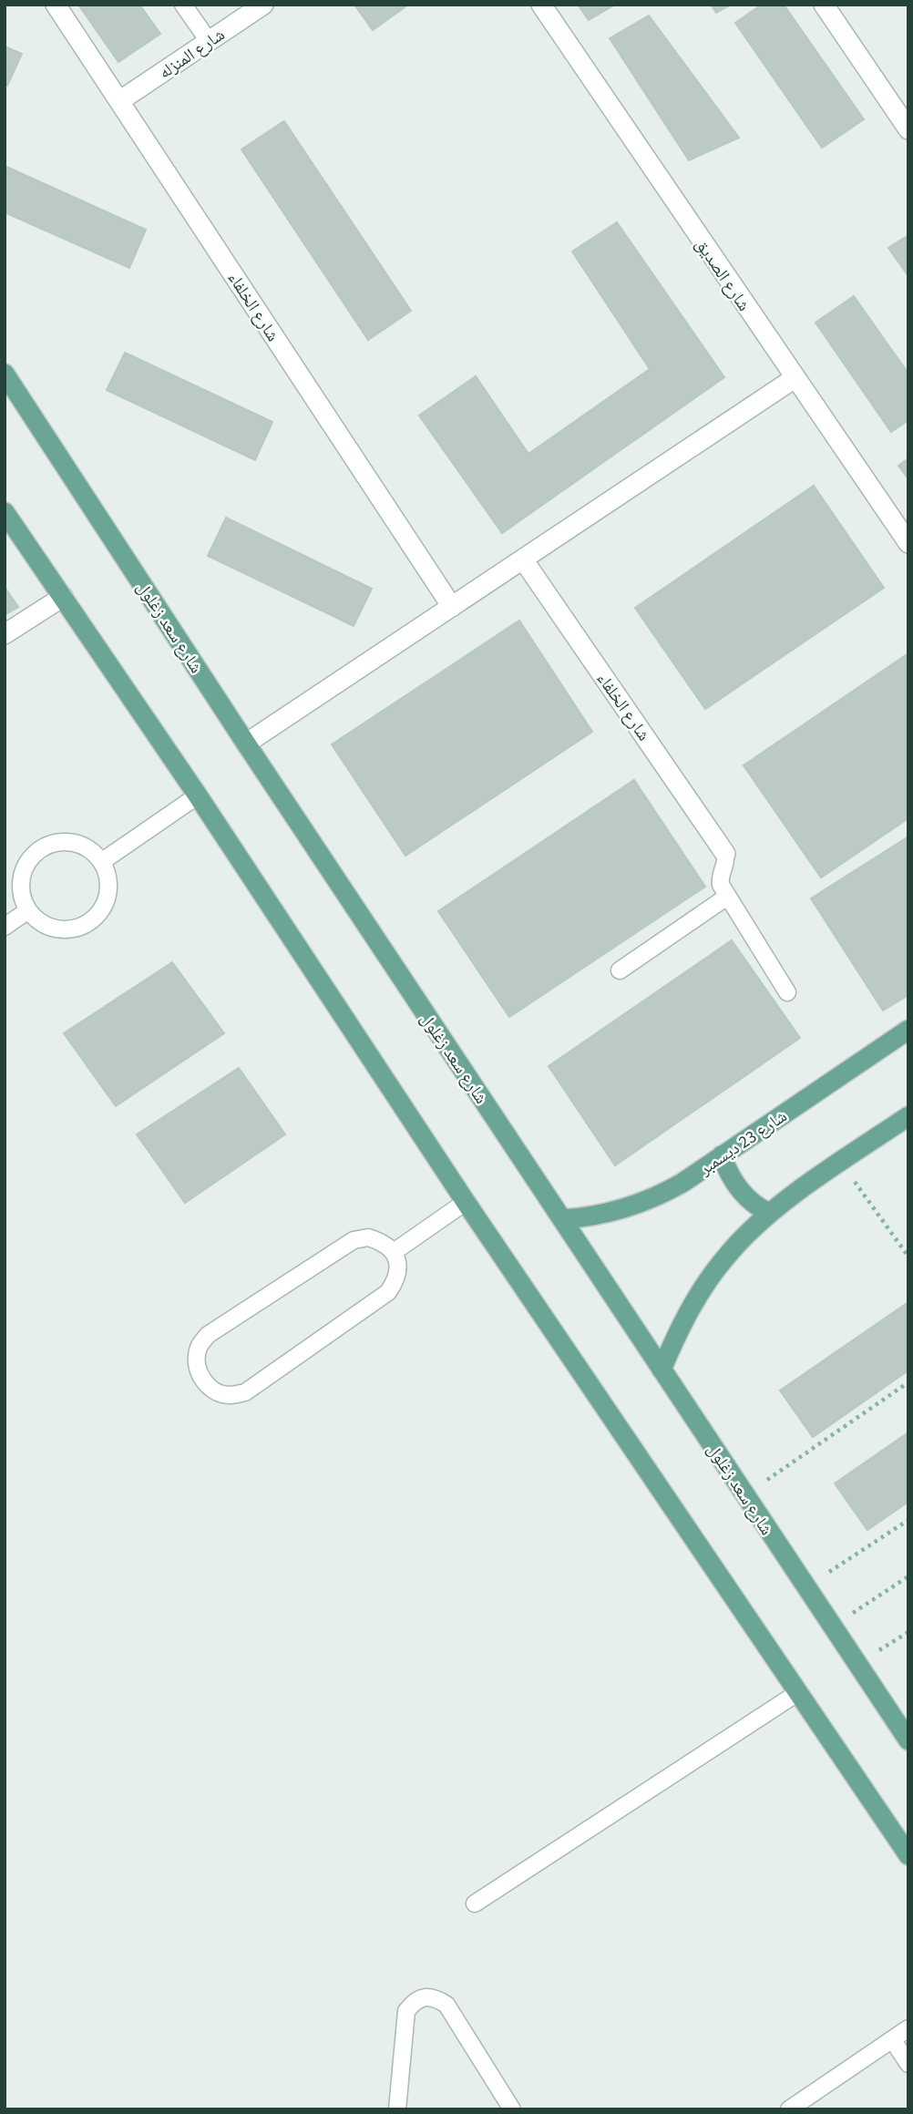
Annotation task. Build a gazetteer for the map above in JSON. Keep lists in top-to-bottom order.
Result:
{
  "streets": {
    "main road": ["شارع سعد زغلول", "شارع 23 ديسمبر"],
    "street": ["شارع المنزله", "شارع الصديق", "شارع الخلفاء"]
  },
  "crossings": [
    ["شارع المنزله", "شارع الخلفاء"],
    ["شارع سعد زغلول", "شارع 23 ديسمبر"]
  ]
}
